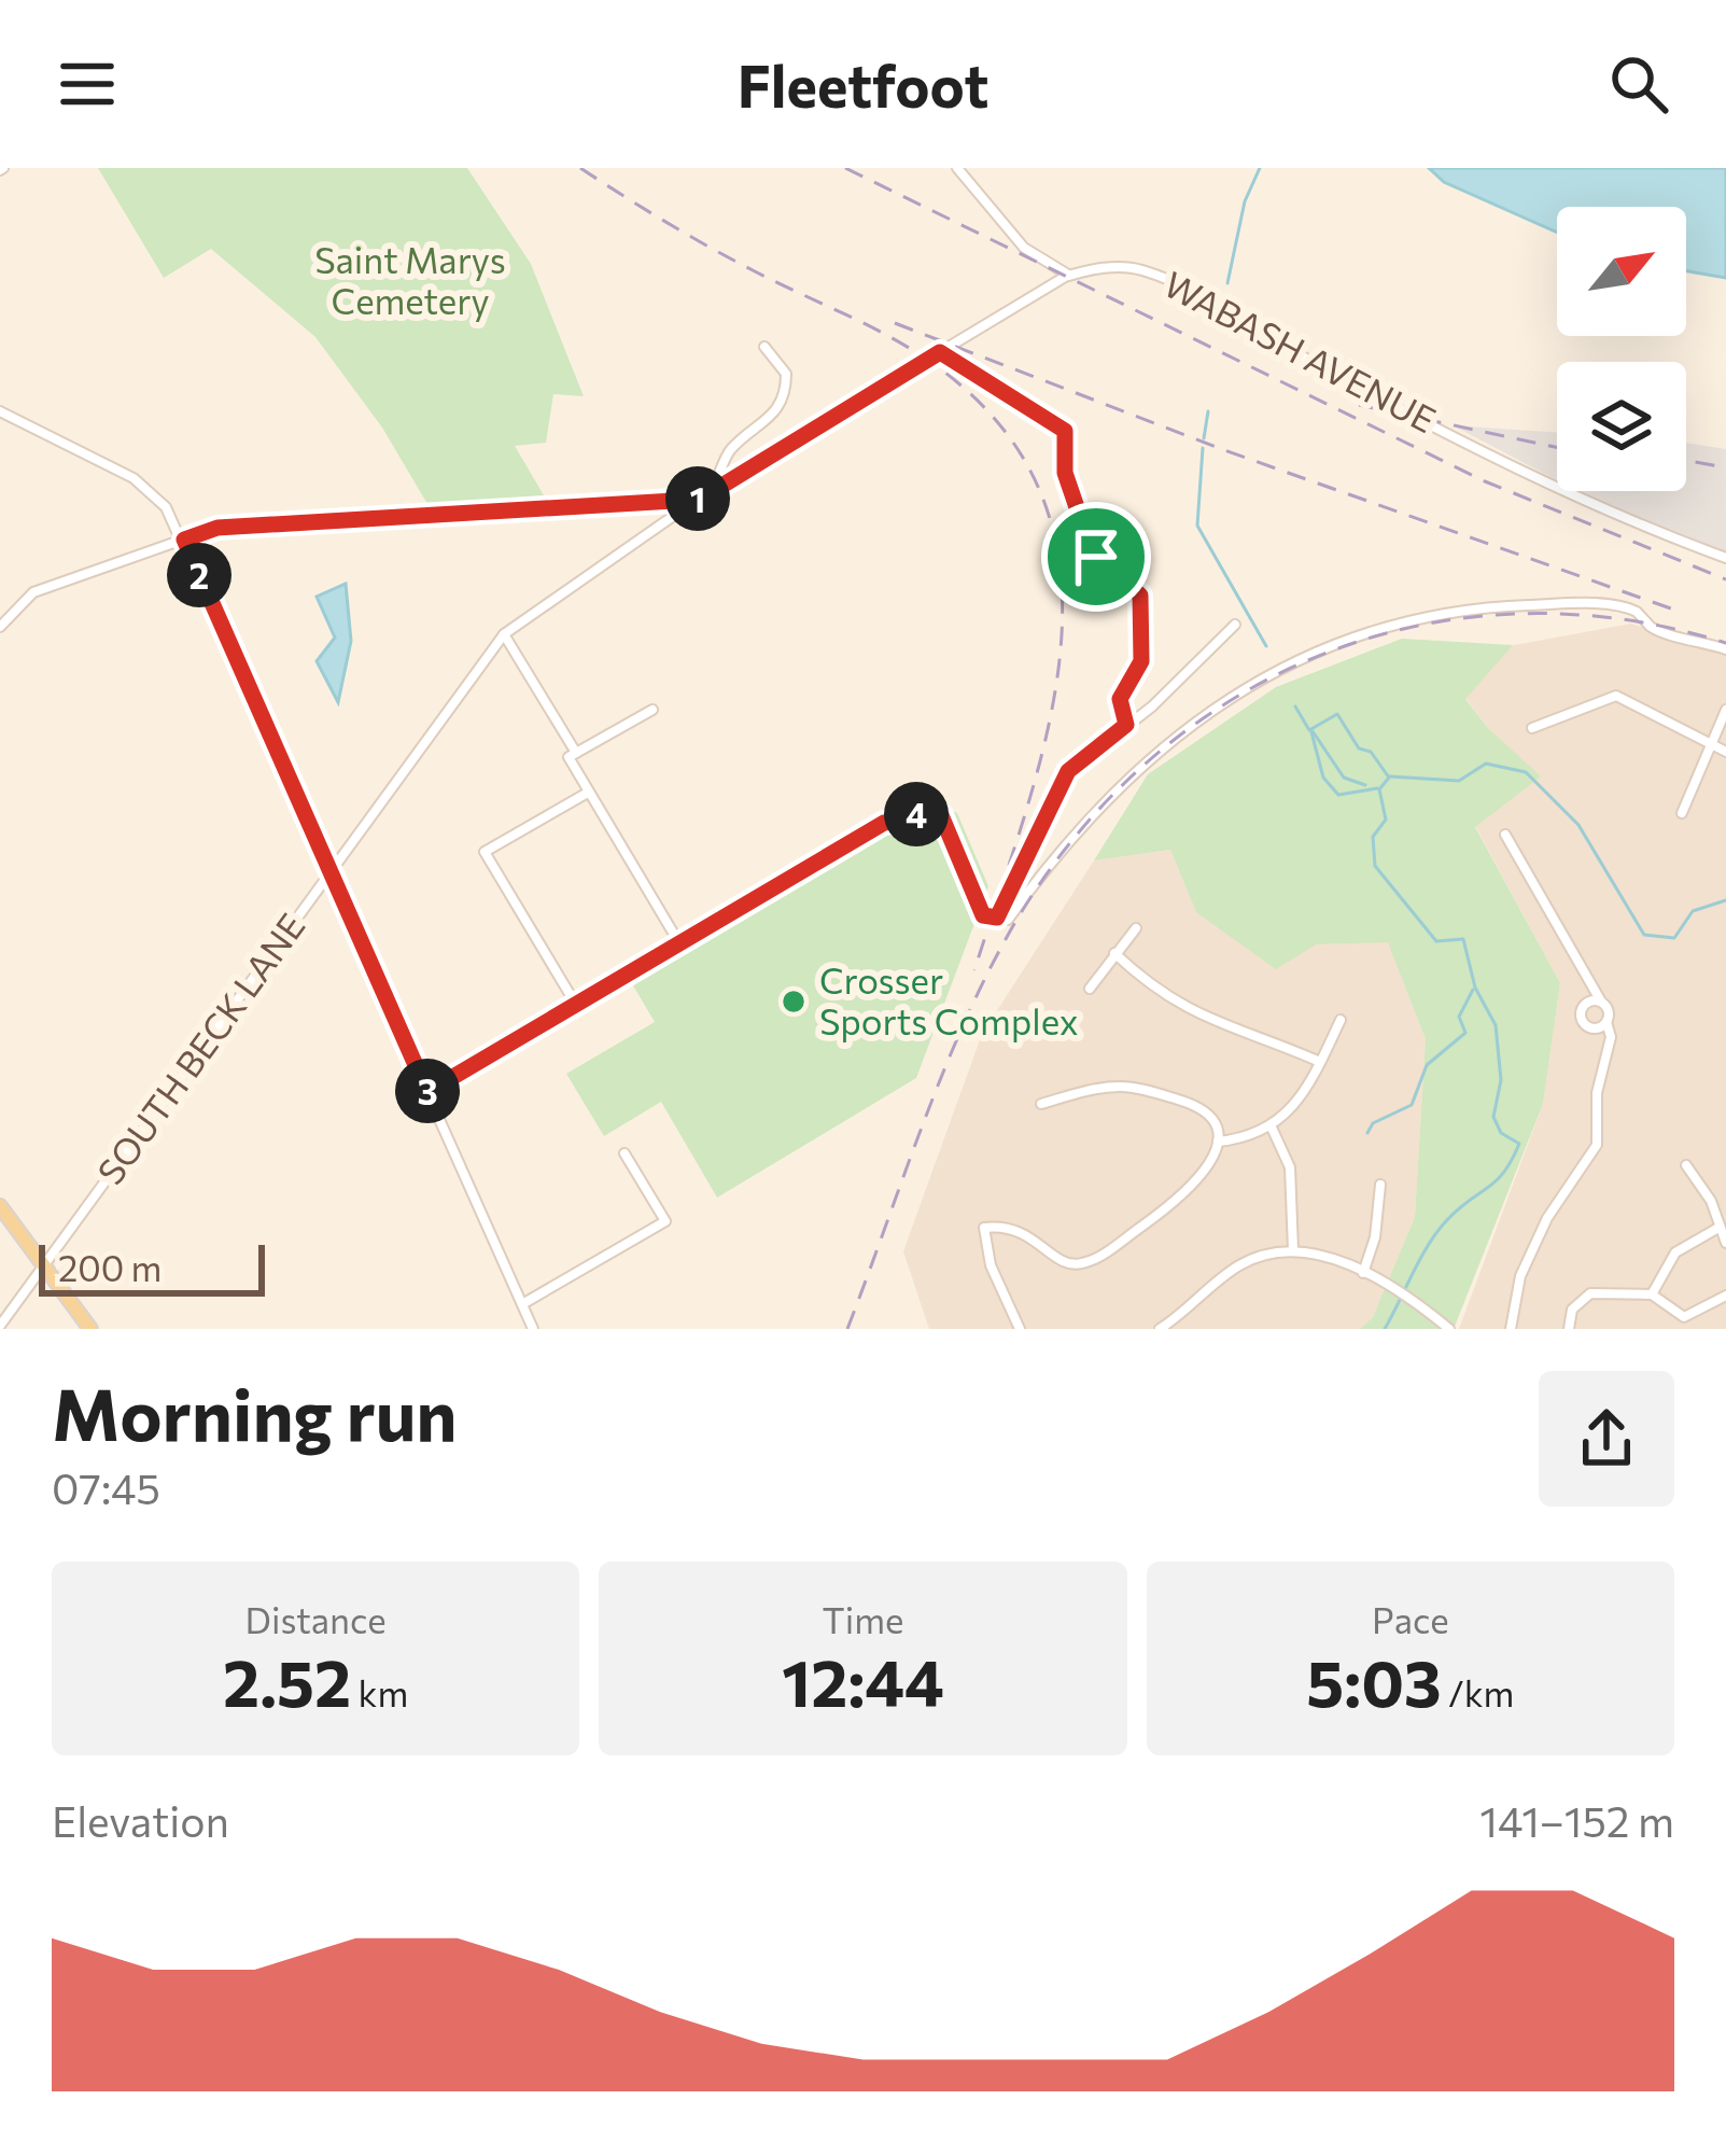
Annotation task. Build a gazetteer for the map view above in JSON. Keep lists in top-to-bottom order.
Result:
{
  "streets": {
    "street": ["WABASH AVENUE", "SOUTH BECK LANE"]
  },
  "crossings": [
    ["WABASH AVENUE", "SOUTH BECK LANE"]
  ],
  "parks": ["Saint Marys Cemetery"],
  "places": ["Crosser Sports Complex"],
  "scale_bar": "200 m",
  "north": "top right",
  "page": {
    "header": "Fleetfoot",
    "pins": [
      "1",
      "2",
      "4",
      "3"
    ],
    "scale": "200 m",
    "heading": ["Morning run", "07:45"],
    "stats": [
      ["Distance", "2.52 km"],
      ["Time", "12:44"],
      ["Pace", "5:03 /km"]
    ],
    "chart": ["Elevation", "141–152 m"]
  }
}
